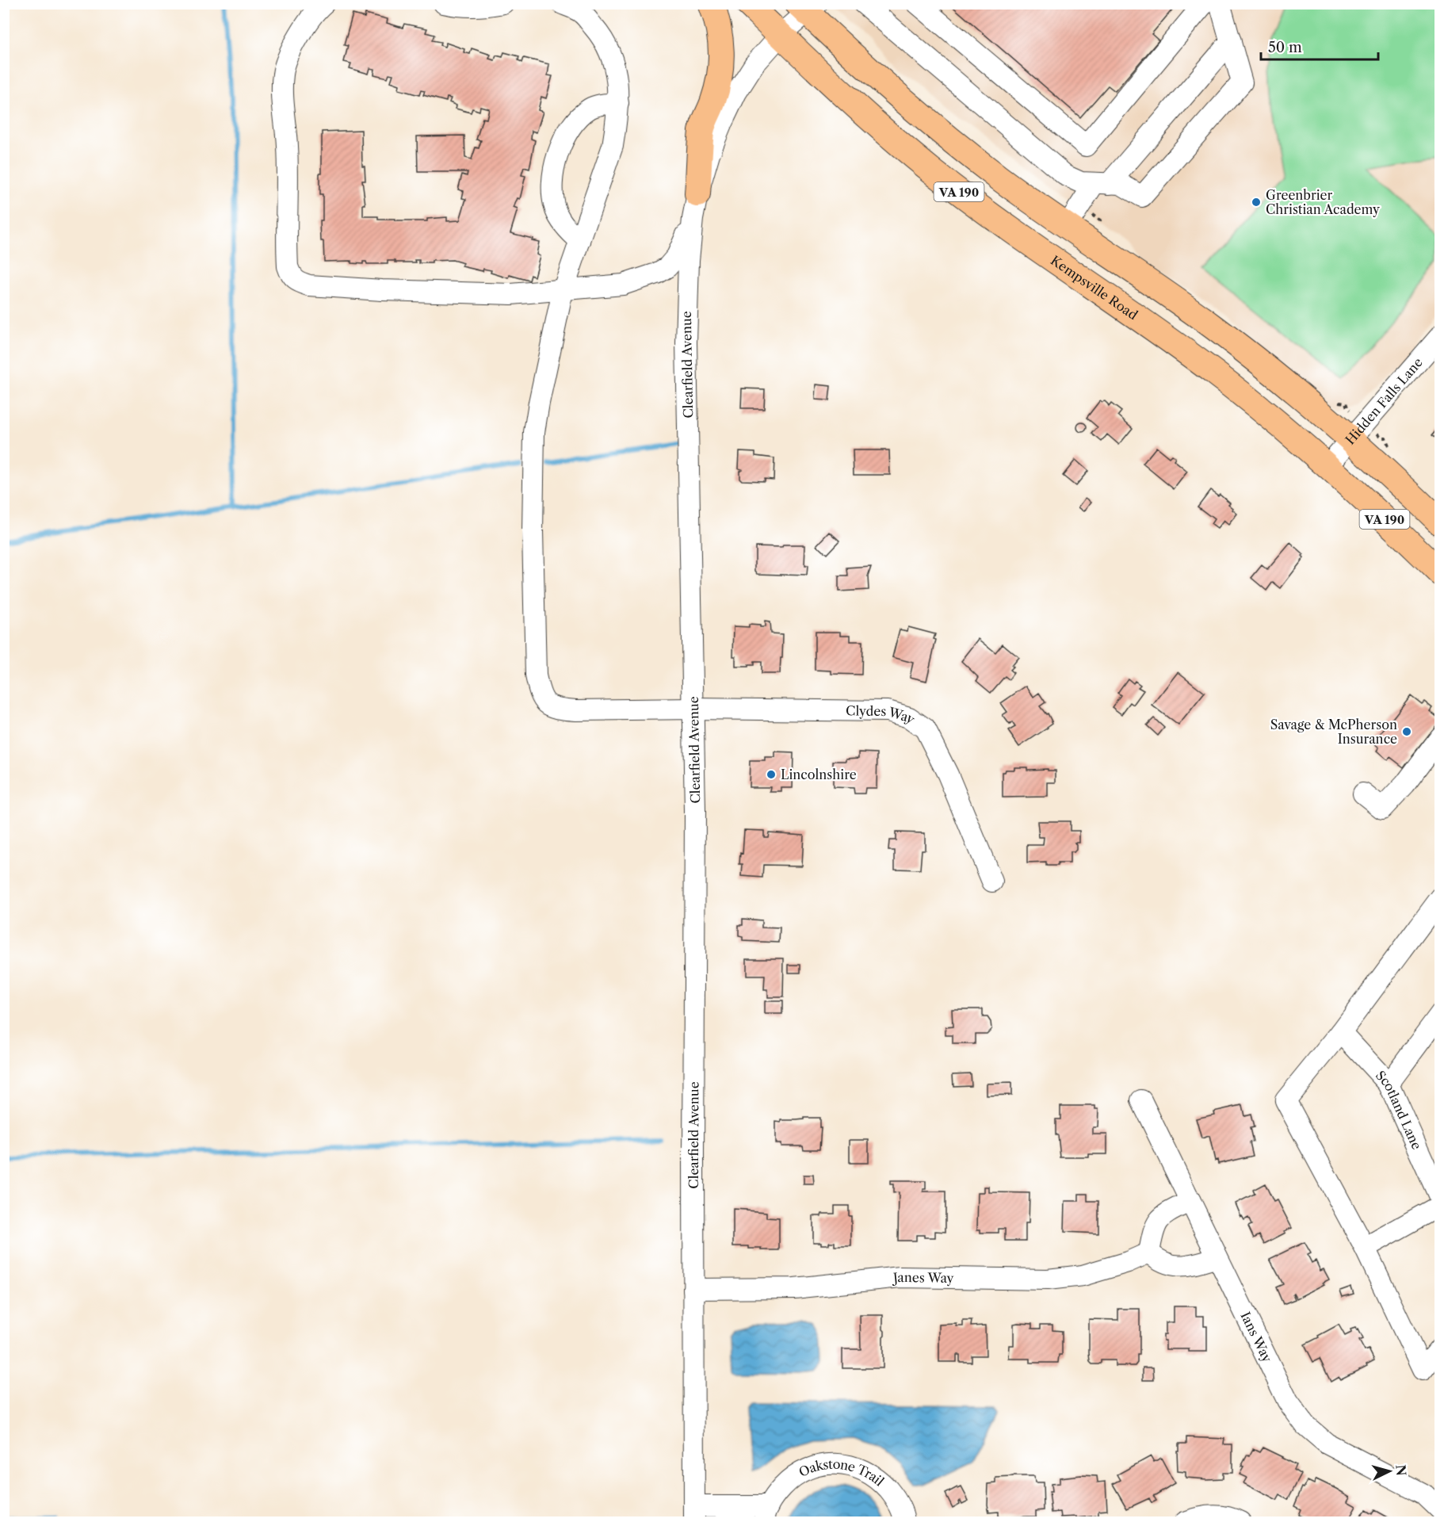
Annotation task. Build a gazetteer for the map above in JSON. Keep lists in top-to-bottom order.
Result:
{
  "streets": {
    "main road": ["VA 190", "Kempsville Road"],
    "street": [
      "Clearfield Avenue",
      "Hidden Falls Lane",
      "Clydes Way",
      "Scotland Lane",
      "Janes Way",
      "Ians Way",
      "Oakstone Trail"
    ]
  },
  "crossings": [
    ["VA 190", "Clearfield Avenue"],
    ["VA 190", "Hidden Falls Lane"],
    ["Kempsville Road", "Clearfield Avenue"],
    ["Kempsville Road", "Hidden Falls Lane"],
    ["Clearfield Avenue", "Clydes Way"],
    ["Clearfield Avenue", "Janes Way"],
    ["Clearfield Avenue", "Oakstone Trail"]
  ],
  "places": ["Greenbrier Christian Academy", "Savage & McPherson Insurance", "Lincolnshire"],
  "scale_bar": "50 m",
  "north": "right"
}
